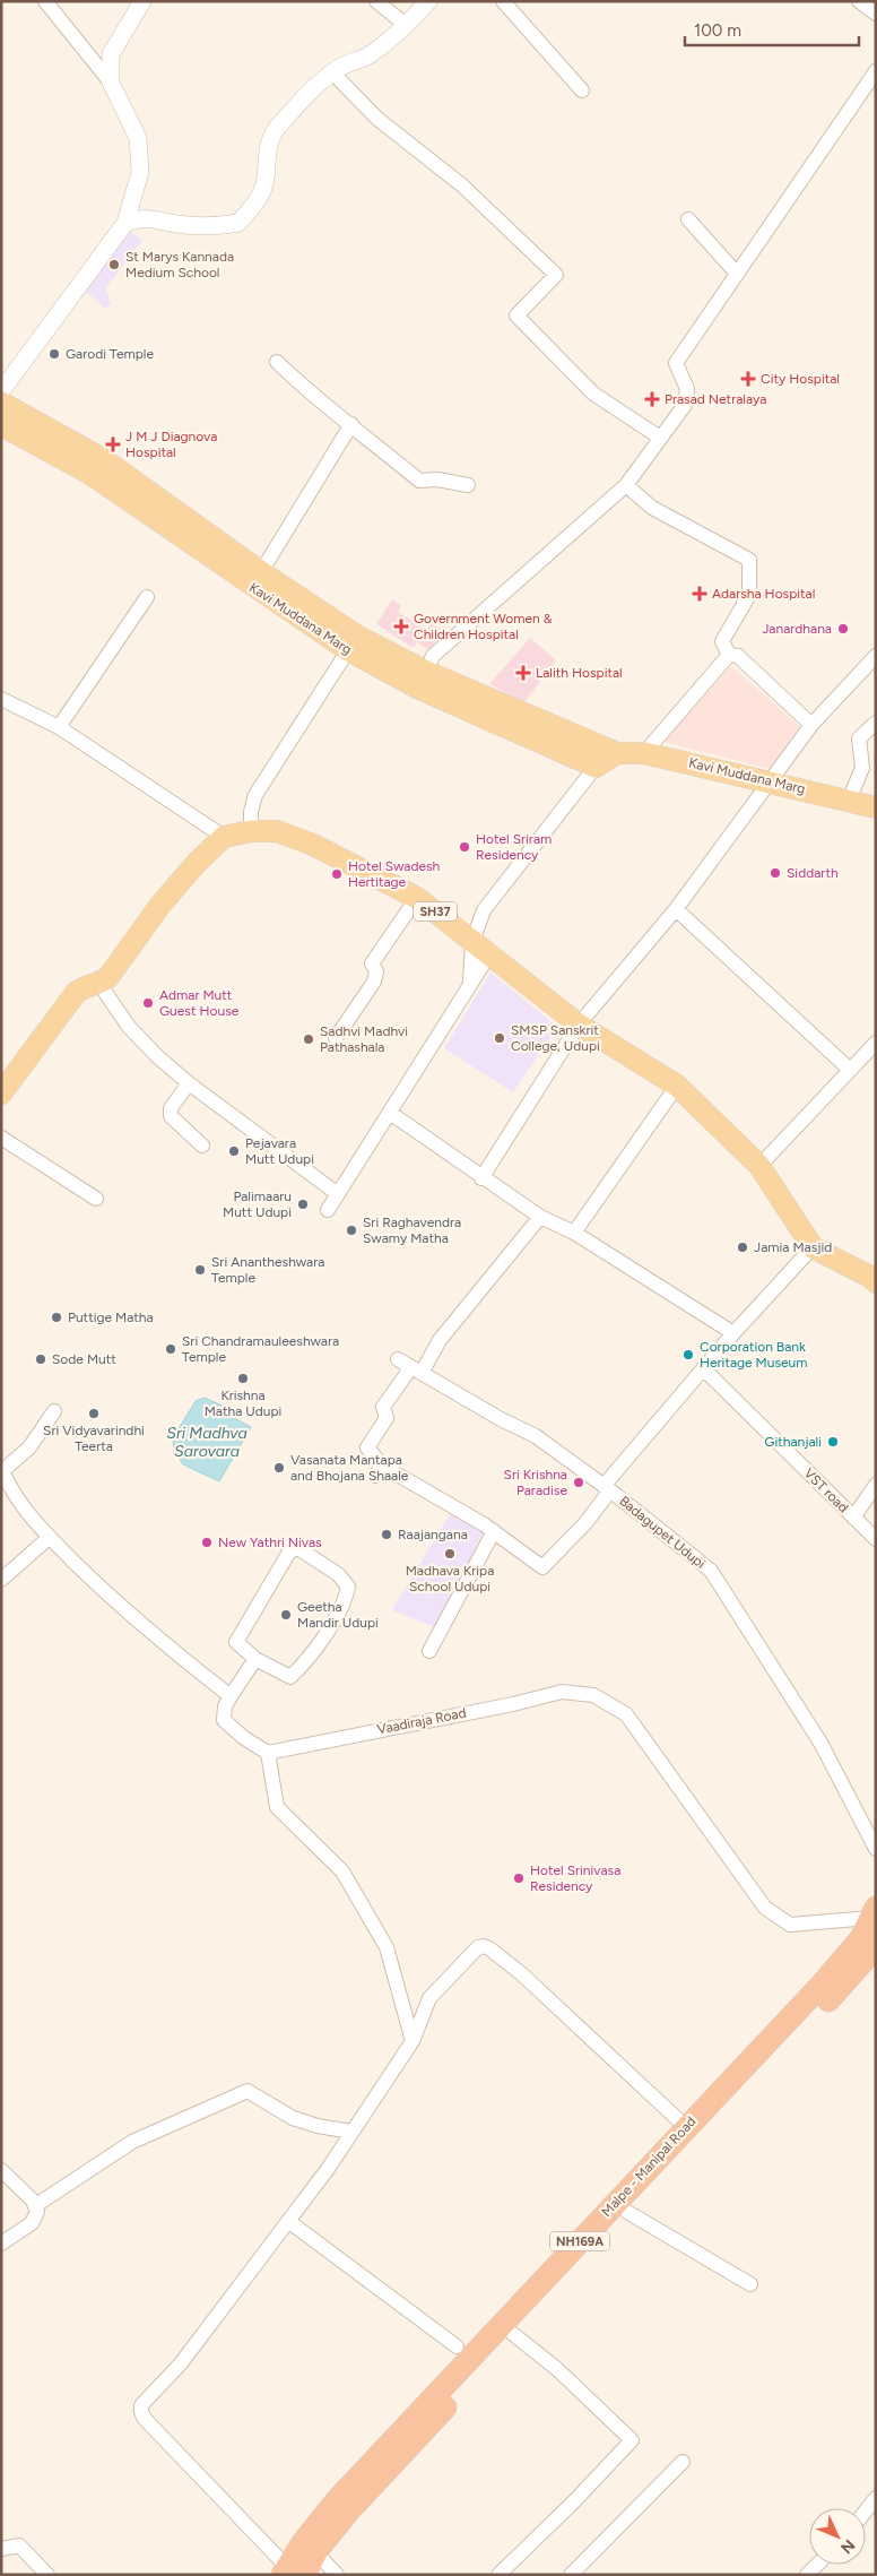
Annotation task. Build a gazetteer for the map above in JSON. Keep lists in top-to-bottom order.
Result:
{
  "streets": {
    "highway": ["Malpe - Manipal Road", "NH169A"],
    "main road": ["Kavi Muddana Marg", "SH37"],
    "street": ["VST road", "Badagupet Udupi", "Vaadiraja Road"]
  },
  "crossings": [
    ["Vaadiraja Road", "Malpe - Manipal Road"]
  ],
  "water": ["Sri Madhva Sarovara"],
  "places": {
    "other": [
      "St Marys Kannada Medium School",
      "Garodi Temple",
      "Janardhana",
      "Hotel Sriram Residency",
      "Siddarth",
      "Hotel Swadesh Hertitage",
      "Admar Mutt Guest House",
      "SMSP Sanskrit College, Udupi",
      "Sadhvi Madhvi Pathashala",
      "Pejavara Mutt Udupi",
      "Palimaaru Mutt Udupi",
      "Sri Raghavendra Swamy Matha",
      "Jamia Masjid",
      "Sri Anantheshwara Temple",
      "Puttige Matha",
      "Sri Chandramauleeshwara Temple",
      "Corporation Bank Heritage Museum",
      "Sode Mutt",
      "Krishna Matha Udupi",
      "Sri Vidyavarindhi Teerta",
      "Githanjali",
      "Vasanata Mantapa and Bhojana Shaale",
      "Sri Krishna Paradise",
      "Raajangana",
      "New Yathri Nivas",
      "Madhava Kripa School Udupi",
      "Geetha Mandir Udupi",
      "Hotel Srinivasa Residency"
    ],
    "health": [
      "City Hospital",
      "Prasad Netralaya",
      "J M J Diagnova Hospital",
      "Adarsha Hospital",
      "Government Women & Children Hospital",
      "Lalith Hospital"
    ]
  },
  "scale_bar": "100 m",
  "north": "bottom right"
}
